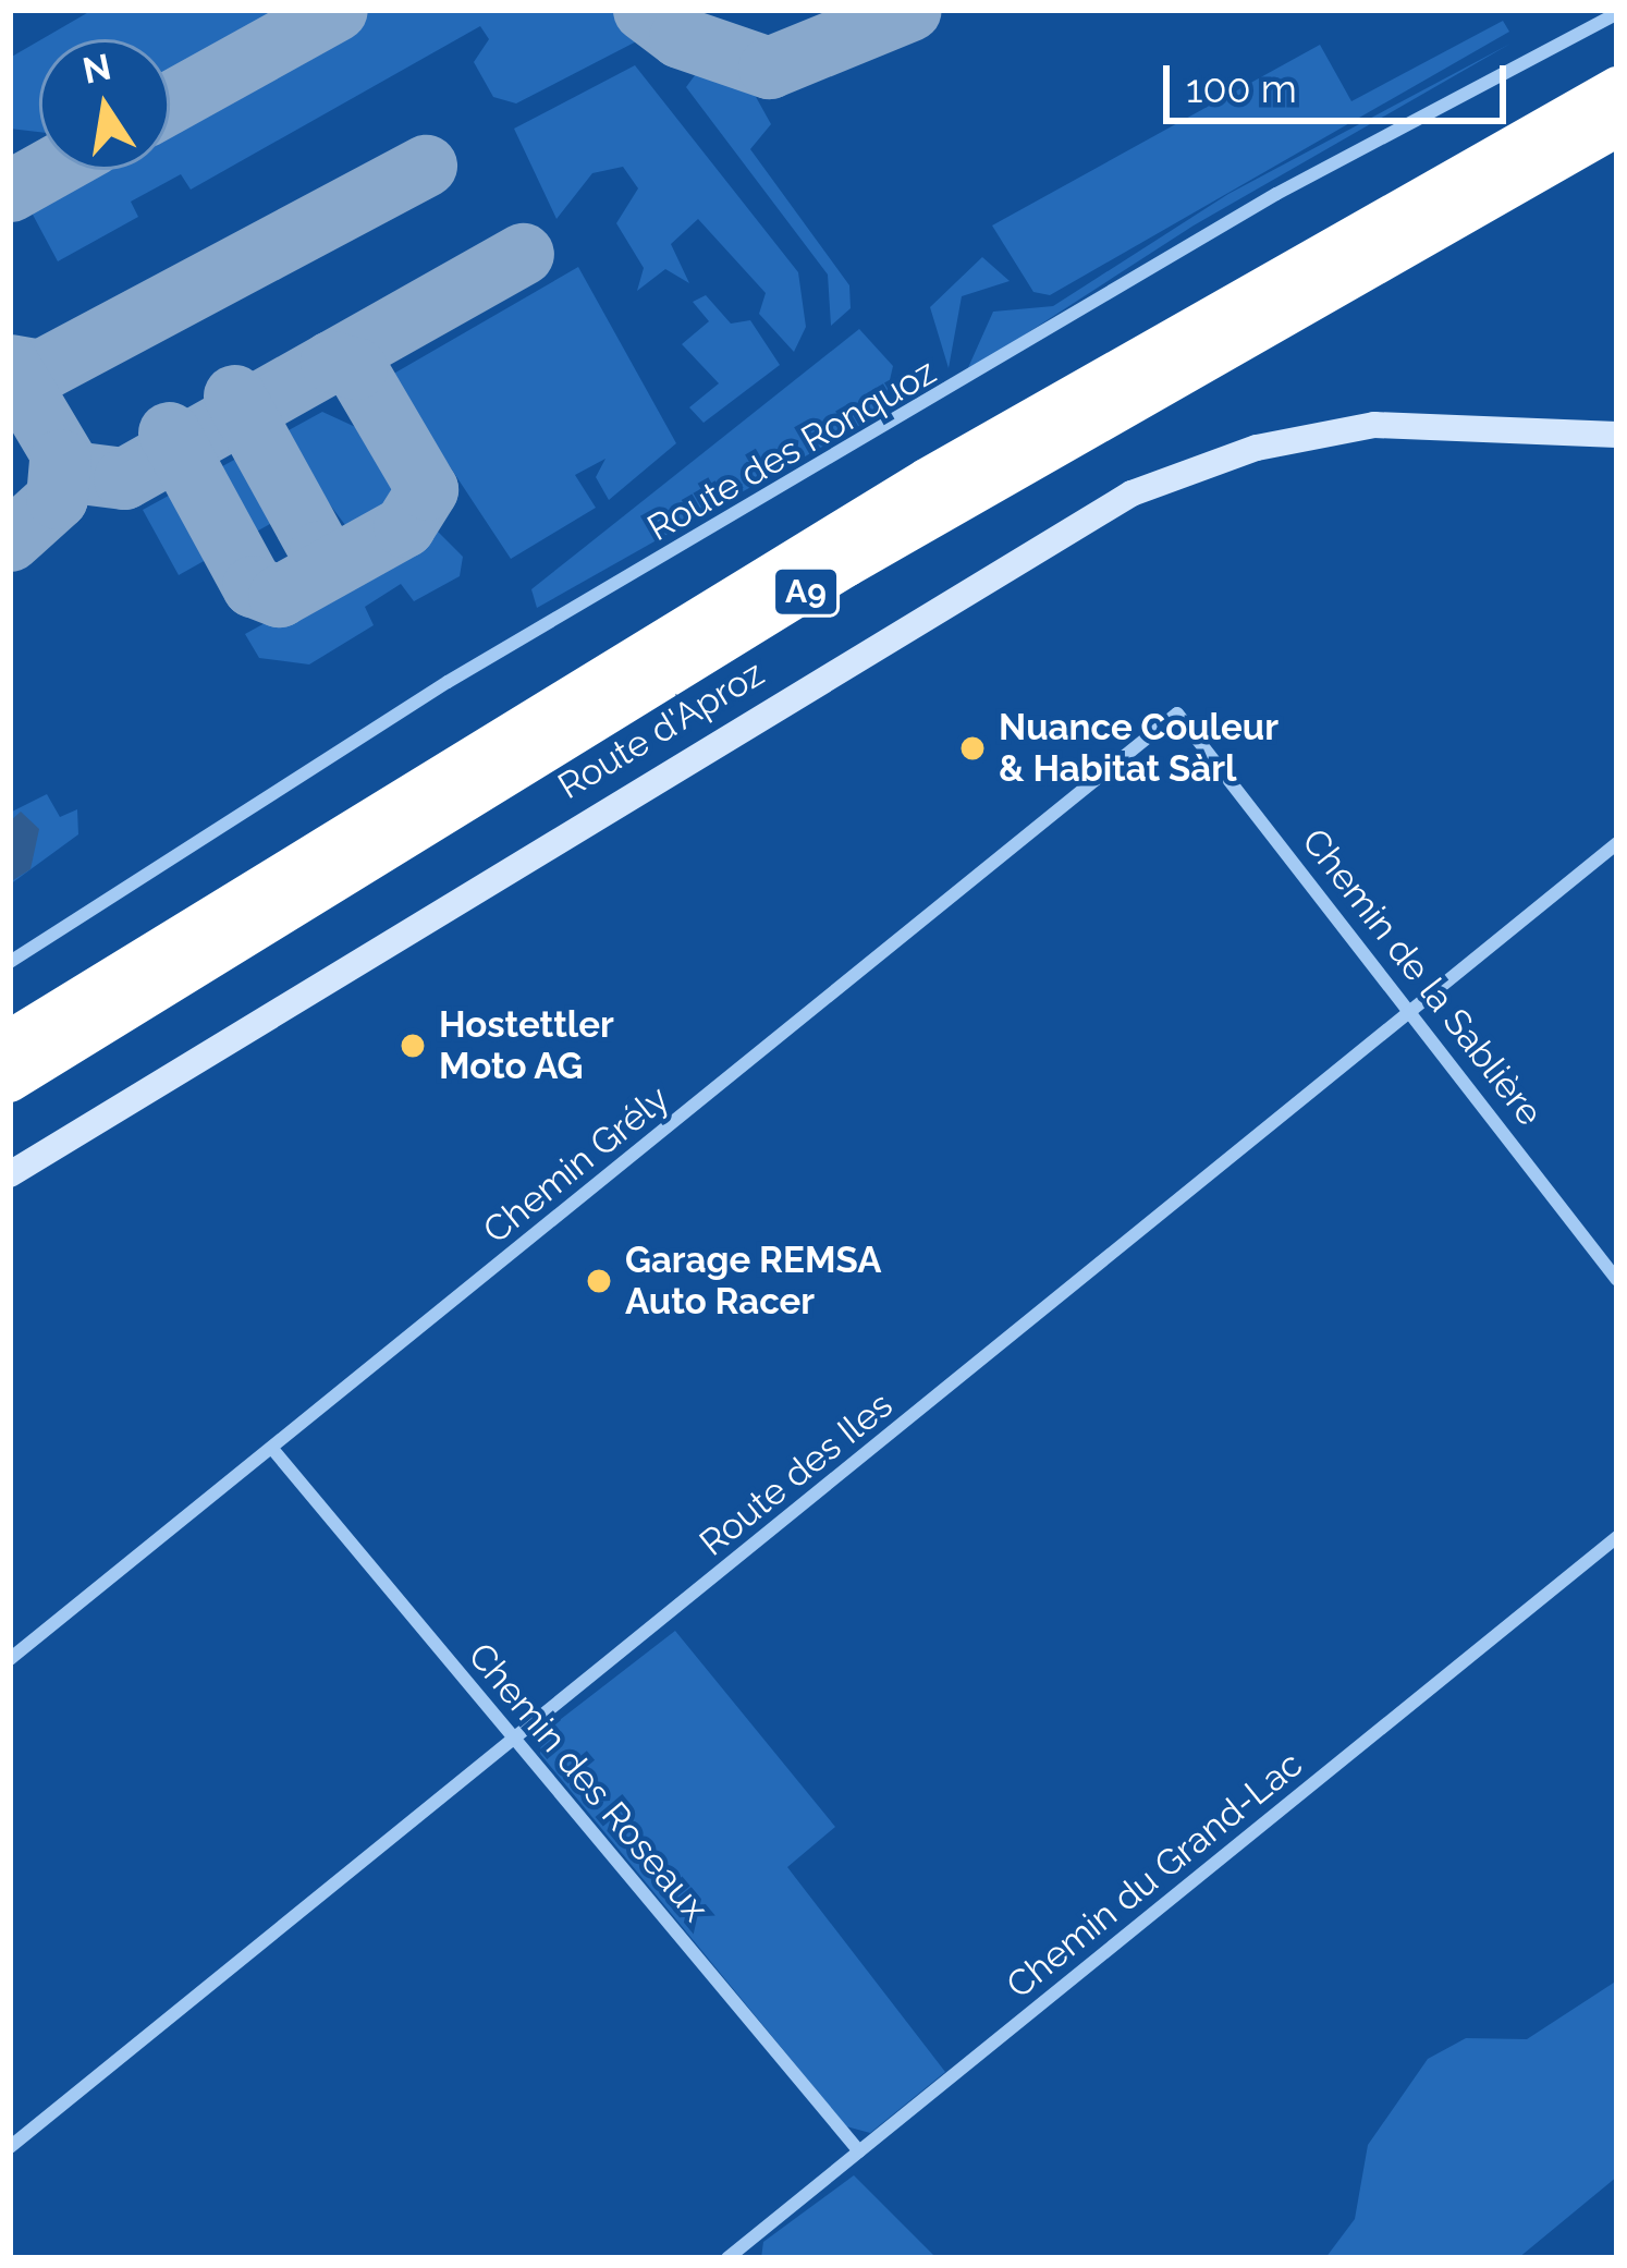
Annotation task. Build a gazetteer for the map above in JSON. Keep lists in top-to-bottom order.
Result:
{
  "streets": {
    "highway": ["A9"],
    "street": [
      "Route des Ronquoz",
      "Route d'Aproz",
      "Chemin de la Sablière",
      "Chemin Grély",
      "Route des Iles",
      "Chemin des Roseaux",
      "Chemin du Grand-Lac"
    ]
  },
  "crossings": [
    ["Chemin de la Sablière", "Chemin Grély"],
    ["Chemin de la Sablière", "Route des Iles"],
    ["Chemin Grély", "Chemin des Roseaux"],
    ["Route des Iles", "Chemin des Roseaux"],
    ["Chemin des Roseaux", "Chemin du Grand-Lac"]
  ],
  "places": ["Nuance Couleur & Habitat Sàrl", "Hostettler Moto AG", "Garage REMSA Auto Racer"],
  "scale_bar": "100 m",
  "north": "top"
}
